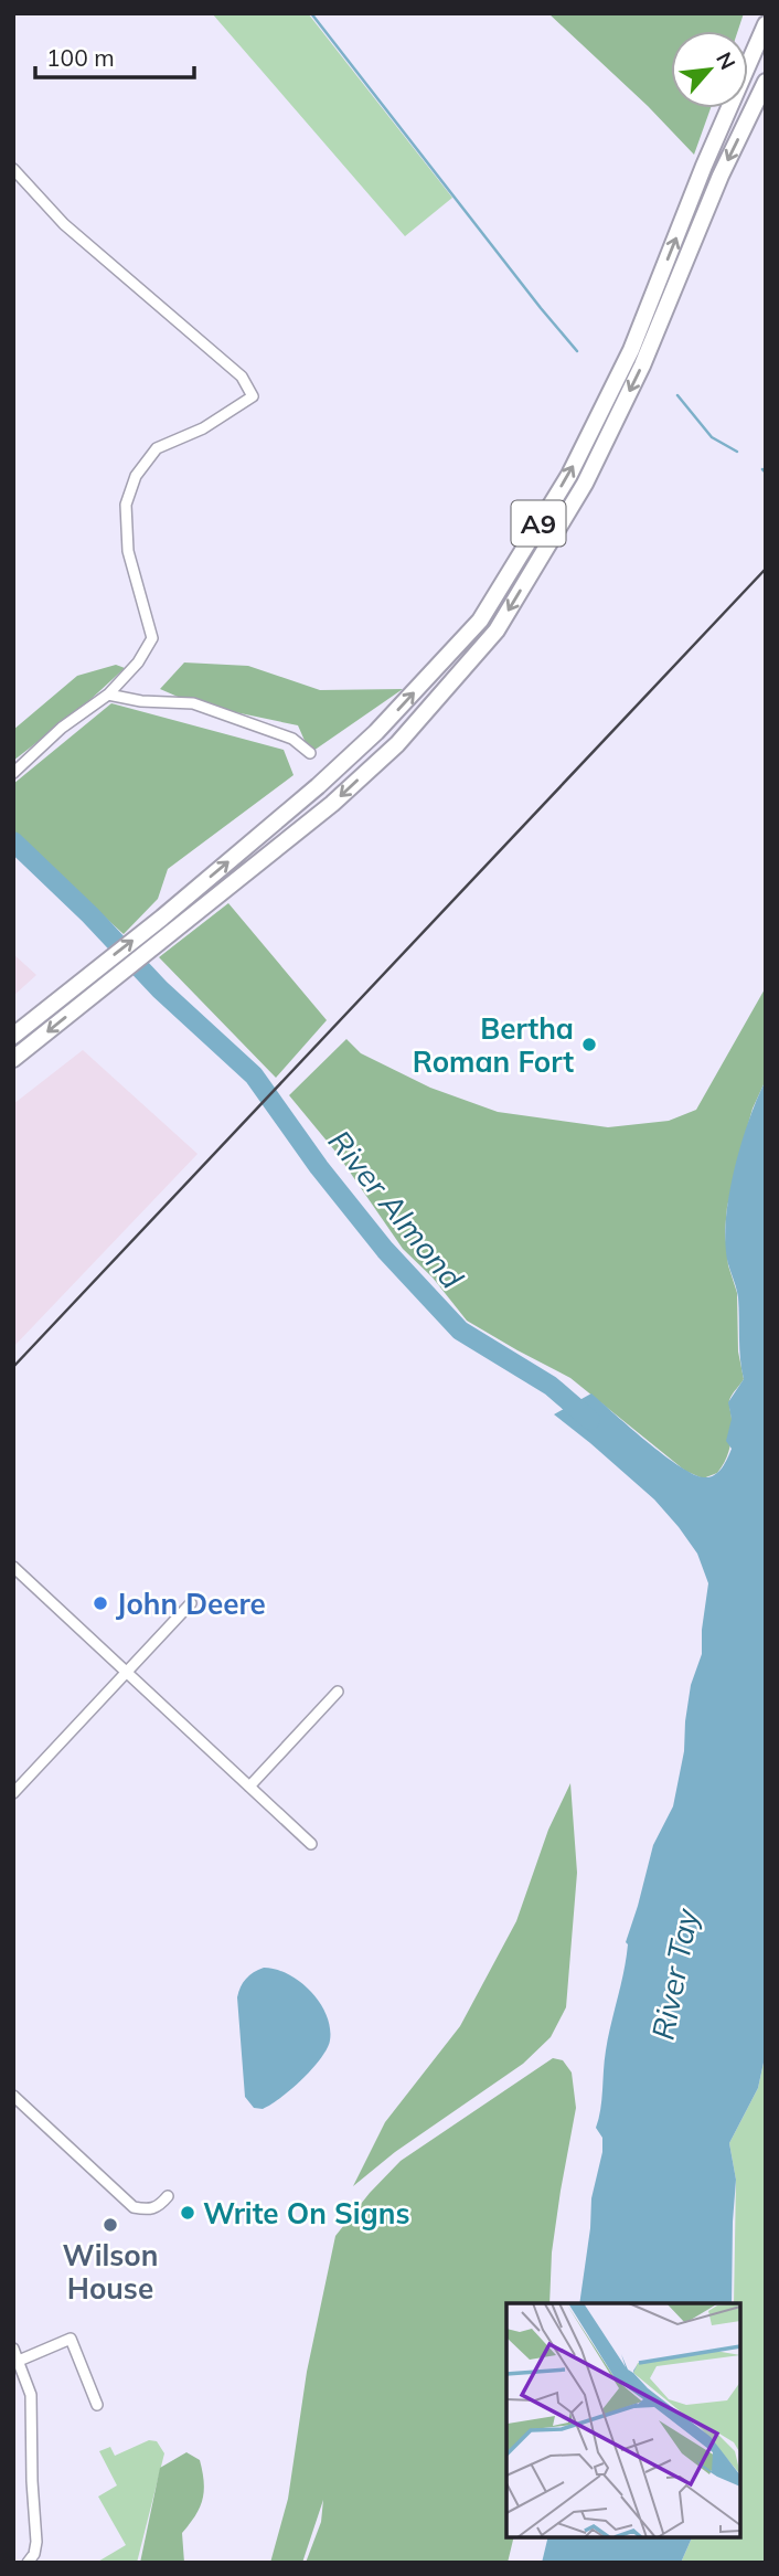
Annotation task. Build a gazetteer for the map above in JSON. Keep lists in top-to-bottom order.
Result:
{
  "streets": {
    "highway": ["A9"]
  },
  "water": ["River Almond", "River Tay"],
  "places": [
    "Bertha Roman Fort",
    "John Deere",
    "Write On Signs",
    "Wilson House"
  ],
  "scale_bar": "100 m",
  "north": "top right"
}
